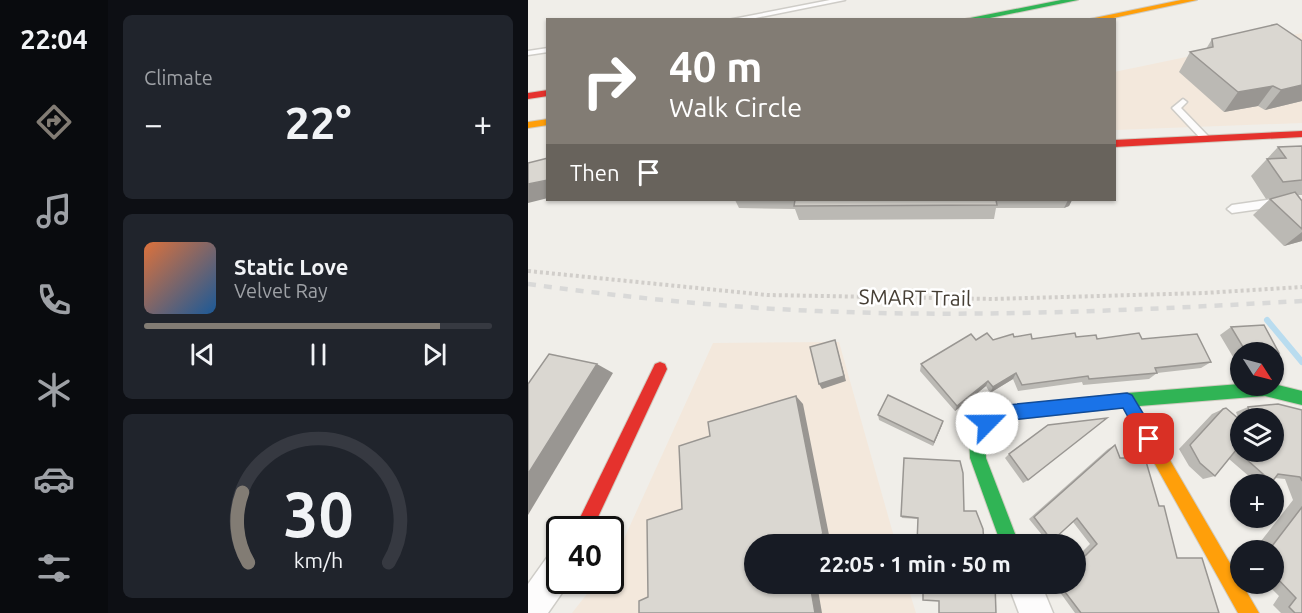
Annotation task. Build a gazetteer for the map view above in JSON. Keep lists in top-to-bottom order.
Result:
{
  "streets": {
    "path": ["SMART Trail"]
  },
  "north": "bottom right",
  "page": {
    "tabs": "22:04",
    "tile": "Climate",
    "turn": ["40 m", "Walk Circle"],
    "heat": ["−", "22°", "+"],
    "then": "Then",
    "song": ["Static Love", "Velvet Ray"],
    "map_buttons": ["+", "−"],
    "limit": "40",
    "trip": "22:05 · 1 min · 50 m",
    "gauge": ["30", "km/h"]
  }
}
